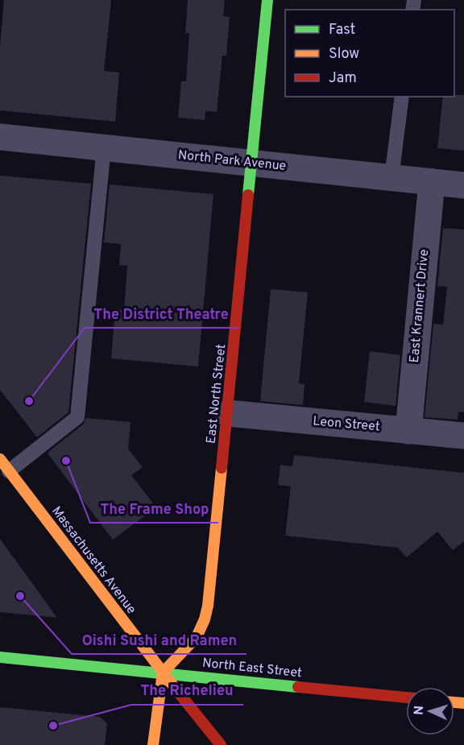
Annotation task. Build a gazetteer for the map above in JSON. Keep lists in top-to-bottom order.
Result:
{
  "streets": {
    "main road": ["East North Street", "Massachusetts Avenue", "North East Street"],
    "street": ["North Park Avenue", "East Krannert Drive", "Leon Street"]
  },
  "crossings": [
    ["North Park Avenue", "East Krannert Drive"],
    ["North Park Avenue", "East North Street"],
    ["East Krannert Drive", "Leon Street"],
    ["East North Street", "Leon Street"],
    ["East North Street", "Massachusetts Avenue"],
    ["East North Street", "North East Street"],
    ["Massachusetts Avenue", "North East Street"]
  ],
  "places": [
    "The District Theatre",
    "The Frame Shop",
    "Oishi Sushi and Ramen",
    "The Richelieu"
  ],
  "legend": ["Fast", "Slow", "Jam"],
  "north": "left"
}
